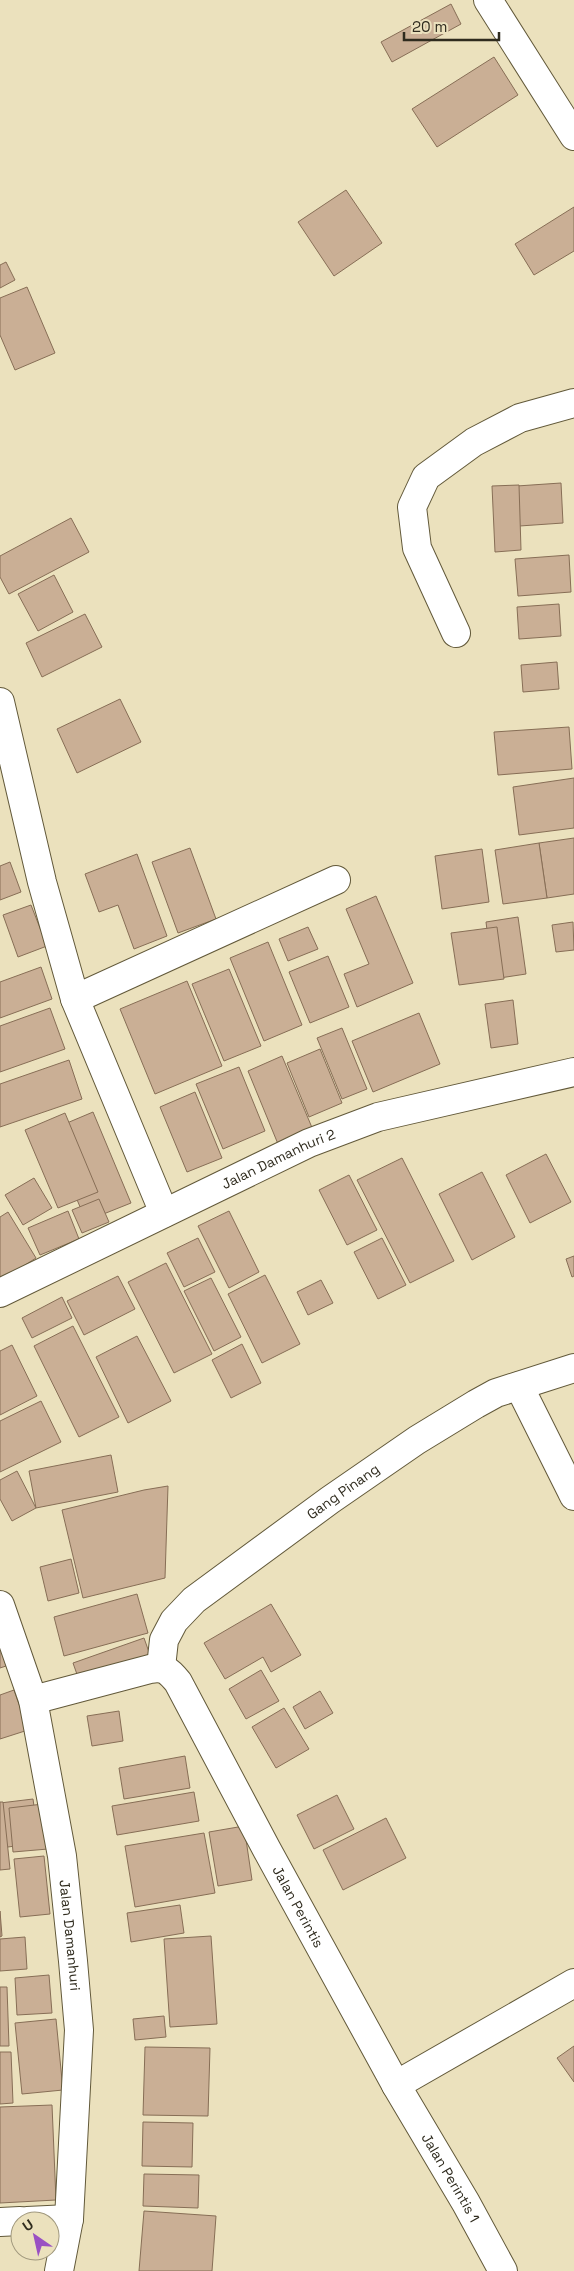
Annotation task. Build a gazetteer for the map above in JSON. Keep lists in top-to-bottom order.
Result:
{
  "streets": {
    "street": [
      "Jalan Damanhuri 2",
      "Gang Pinang",
      "Jalan Perintis",
      "Jalan Damanhuri",
      "Jalan Perintis 1"
    ]
  },
  "crossings": [
    ["Gang Pinang", "Jalan Perintis"],
    ["Jalan Perintis", "Jalan Perintis 1"]
  ],
  "scale_bar": "20 m",
  "north": "top left"
}
